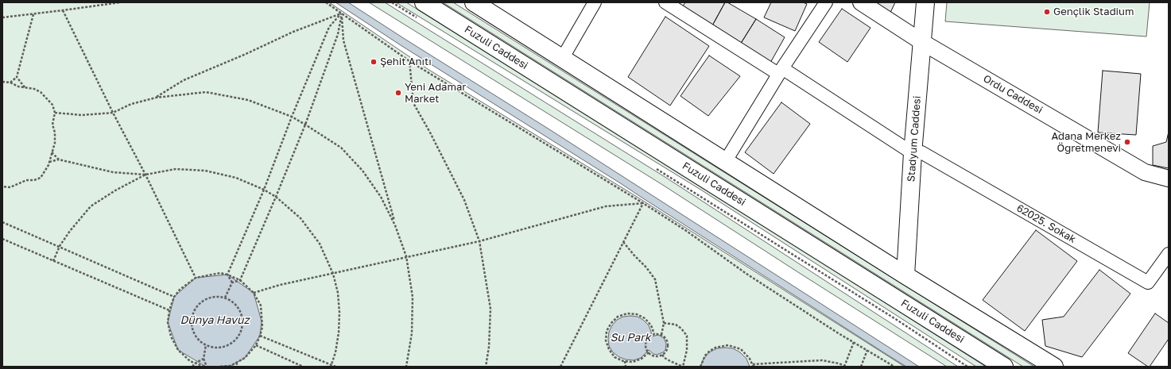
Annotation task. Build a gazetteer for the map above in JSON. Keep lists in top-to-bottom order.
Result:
{
  "streets": {
    "main road": ["Fuzuli Caddesi", "Stadyum Caddesi"],
    "street": ["Ordu Caddesi", "62025. Sokak"]
  },
  "crossings": [
    ["Ordu Caddesi", "Stadyum Caddesi"],
    ["Stadyum Caddesi", "62025. Sokak"]
  ],
  "water": ["Dünya Havuz", "Su Park"],
  "places": [
    "Gençlik Stadium",
    "Şehit Anıtı",
    "Yeni Adamar Market",
    "Adana Merkez Öğretmenevi"
  ]
}
